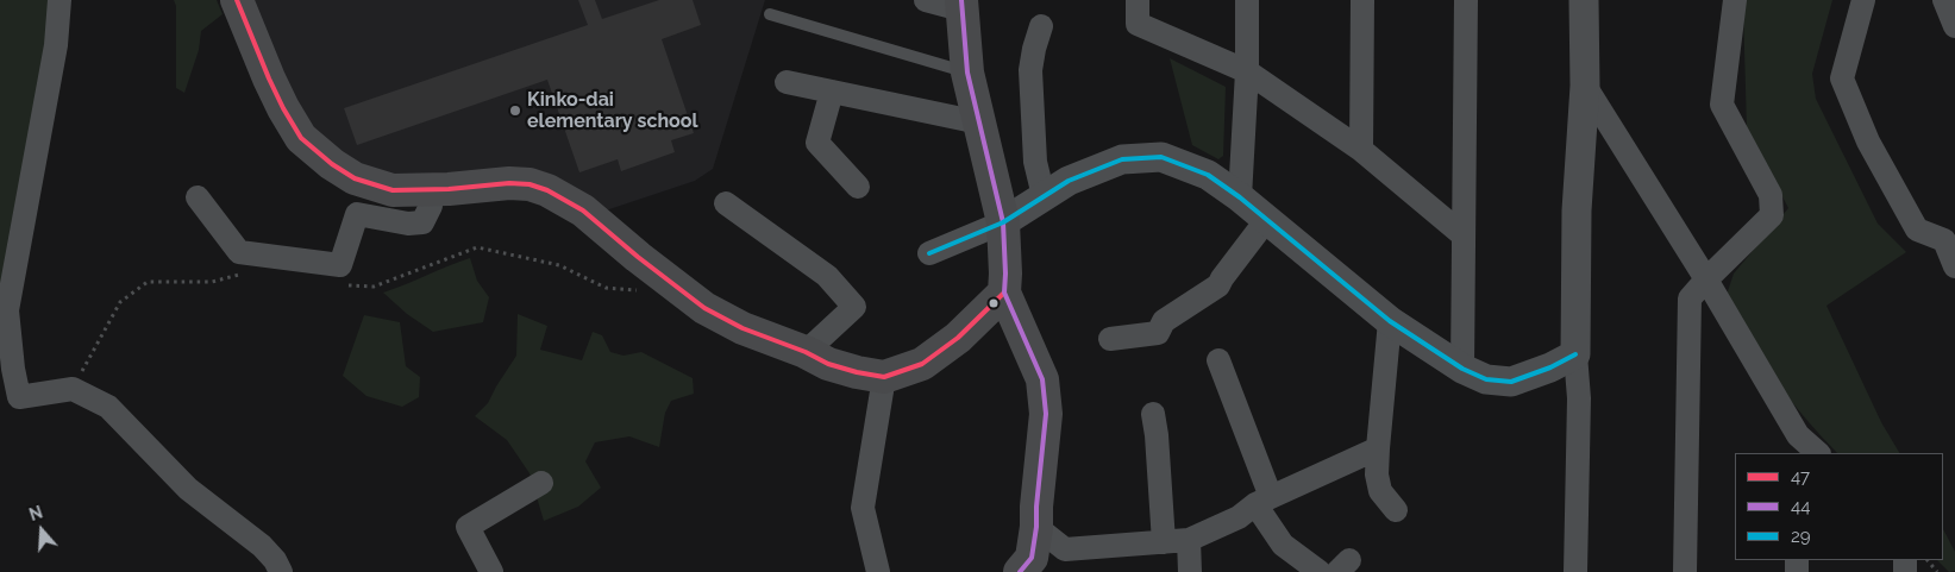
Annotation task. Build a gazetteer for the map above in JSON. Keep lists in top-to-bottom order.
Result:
{
  "places": ["Kinko-dai elementary school"],
  "lines": ["transit line 47", "transit line 44", "transit line 29"],
  "legend": ["47", "44", "29"],
  "north": "top"
}
